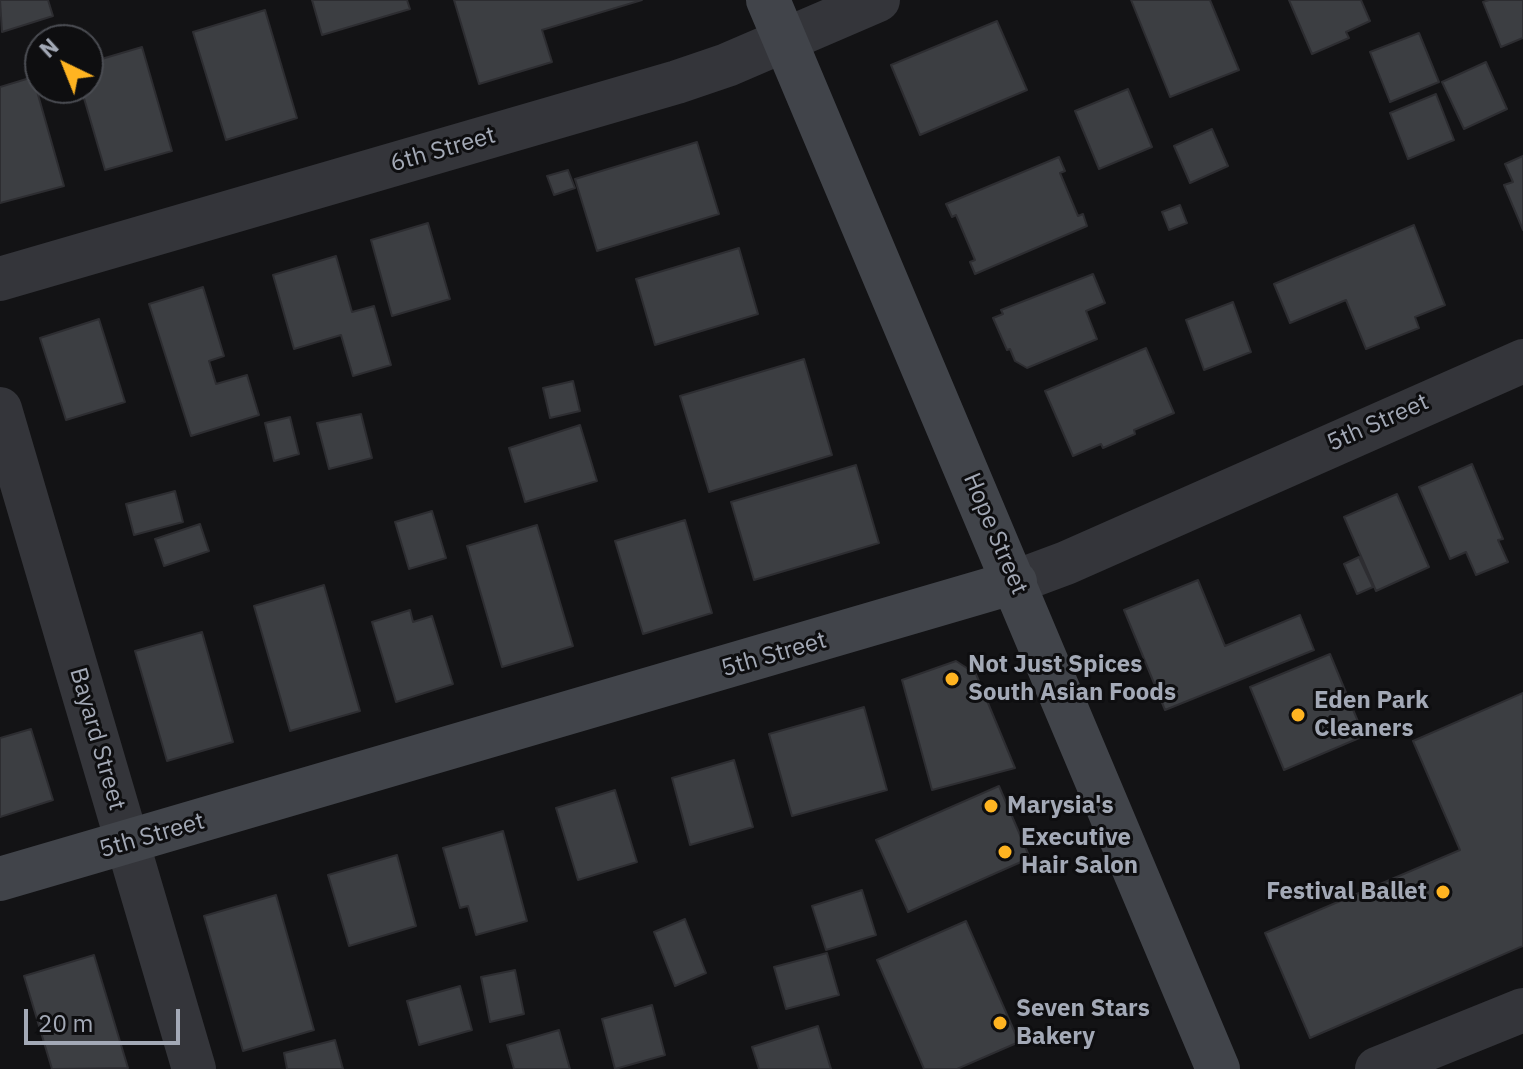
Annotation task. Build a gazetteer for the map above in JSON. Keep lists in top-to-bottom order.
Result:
{
  "streets": {
    "main road": ["5th Street", "Hope Street"],
    "street": ["6th Street", "Bayard Street"]
  },
  "crossings": [
    ["6th Street", "Hope Street"],
    ["5th Street", "Hope Street"],
    ["5th Street", "Bayard Street"]
  ],
  "places": [
    "Not Just Spices South Asian Foods",
    "Eden Park Cleaners",
    "Marysia's",
    "Executive Hair Salon",
    "Festival Ballet",
    "Seven Stars Bakery"
  ],
  "scale_bar": "20 m",
  "north": "top left"
}
